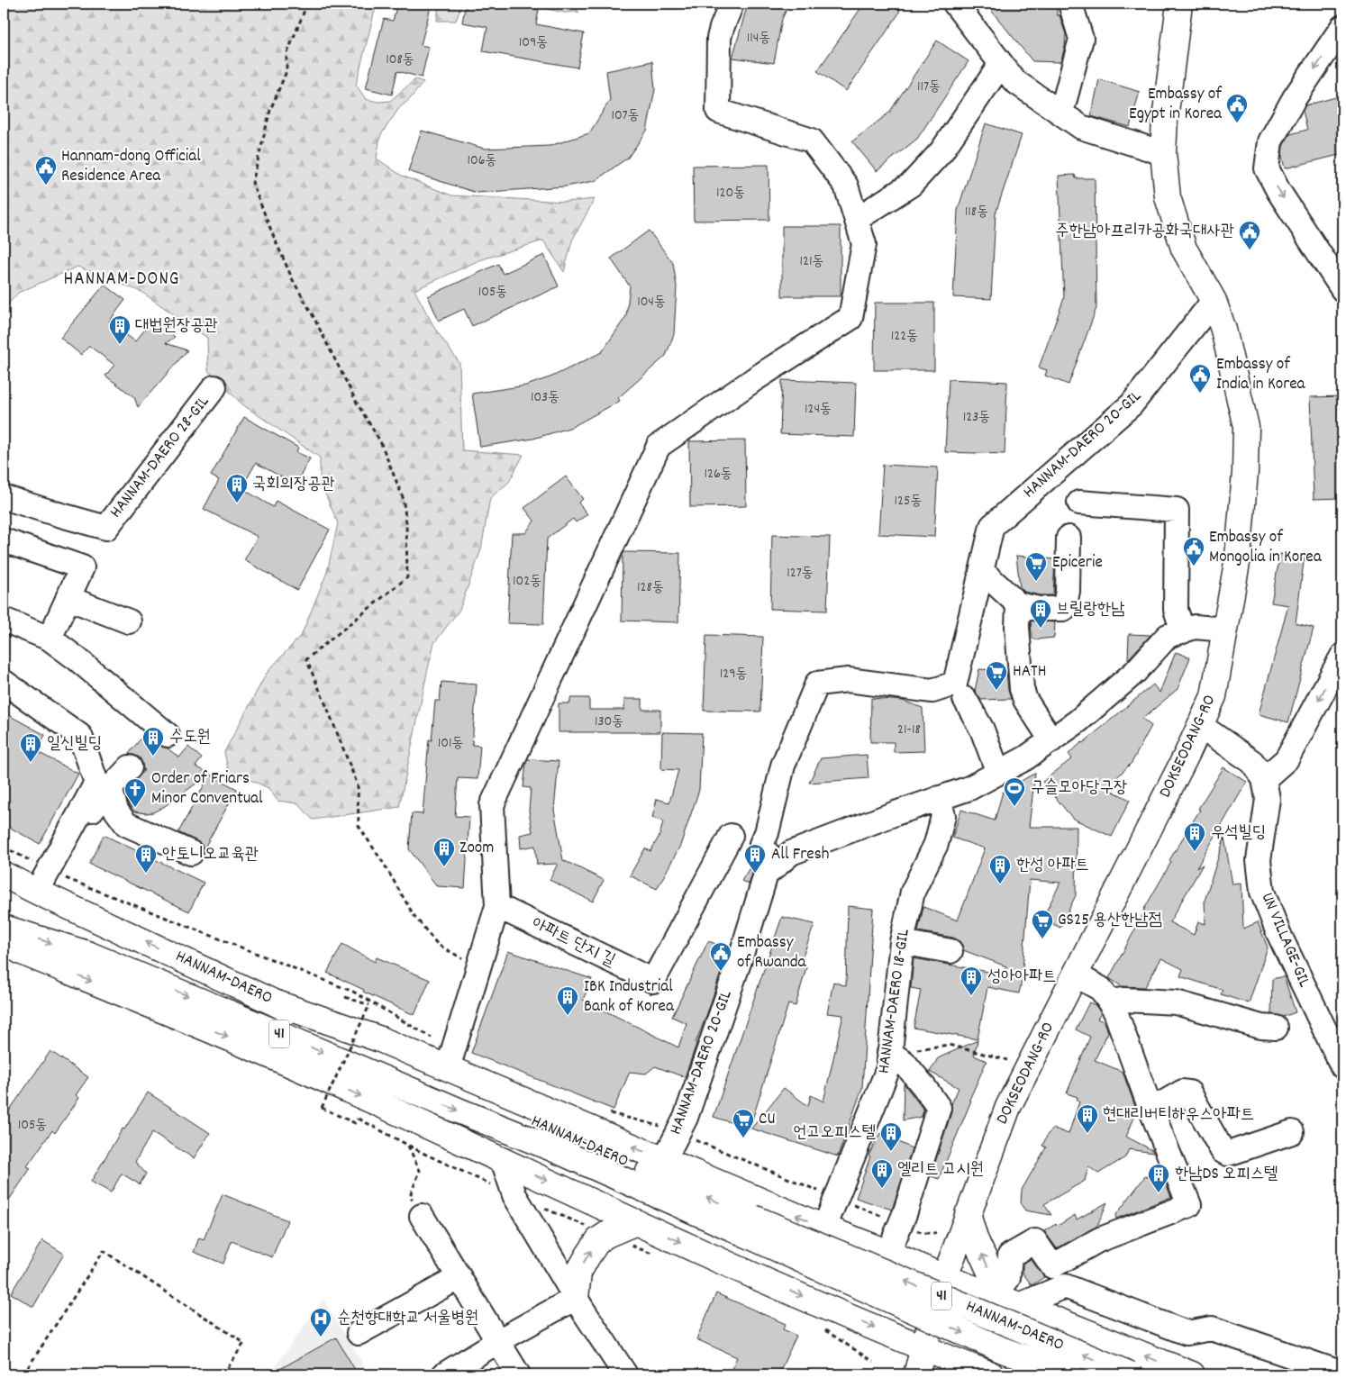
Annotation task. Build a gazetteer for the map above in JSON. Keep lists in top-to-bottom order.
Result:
{
  "streets": {
    "main road": ["DOKSEODANG-RO", "HANNAM-DAERO", "41"],
    "street": [
      "HANNAM-DAERO 20-GIL",
      "HANNAM-DAERO 28-GIL",
      "UN VILLAGE-GIL",
      "아파트 단지 길",
      "HANNAM-DAERO 18-GIL"
    ]
  },
  "crossings": [
    ["HANNAM-DAERO 20-GIL", "DOKSEODANG-RO"],
    ["HANNAM-DAERO 20-GIL", "HANNAM-DAERO 18-GIL"],
    ["DOKSEODANG-RO", "UN VILLAGE-GIL"]
  ],
  "districts": ["HANNAM-DONG"],
  "places": {
    "public building": [
      "Embassy of Egypt in Korea",
      "Hannam-dong Official Residence Area",
      "주한남아프리카공화국대사관",
      "Embassy of India in Korea",
      "Embassy of Mongolia in Korea",
      "Embassy of Rwanda"
    ],
    "building": [
      "대법원장공관",
      "국회의장공관",
      "브릴랑한남",
      "수도원",
      "일신빌딩",
      "우석빌딩",
      "Zoom",
      "안토니오교육관",
      "All Fresh",
      "한성 아파트",
      "성아아파트",
      "IBK Industrial Bank of Korea",
      "현대리버티하우스아파트",
      "언고오피스텔",
      "엘리트 고시원",
      "한남DS 오피스텔"
    ],
    "supermarket": [
      "Epicerie",
      "HATH",
      "GS25 용산한남점",
      "CU"
    ],
    "sports": ["구슬모아당구장"],
    "church": ["Order of Friars Minor Conventual"],
    "hospital": ["순천향대학교 서울병원"]
  },
  "house_numbers": [
    "114동",
    "109동",
    "108동",
    "117동",
    "107동",
    "106동",
    "120동",
    "118동",
    "121동",
    "105동",
    "104동",
    "122동",
    "103동",
    "124동",
    "123동",
    "126동",
    "125동",
    "127동",
    "102동",
    "128동",
    "129동",
    "130동",
    "21-18",
    "101동",
    "105동"
  ]
}
